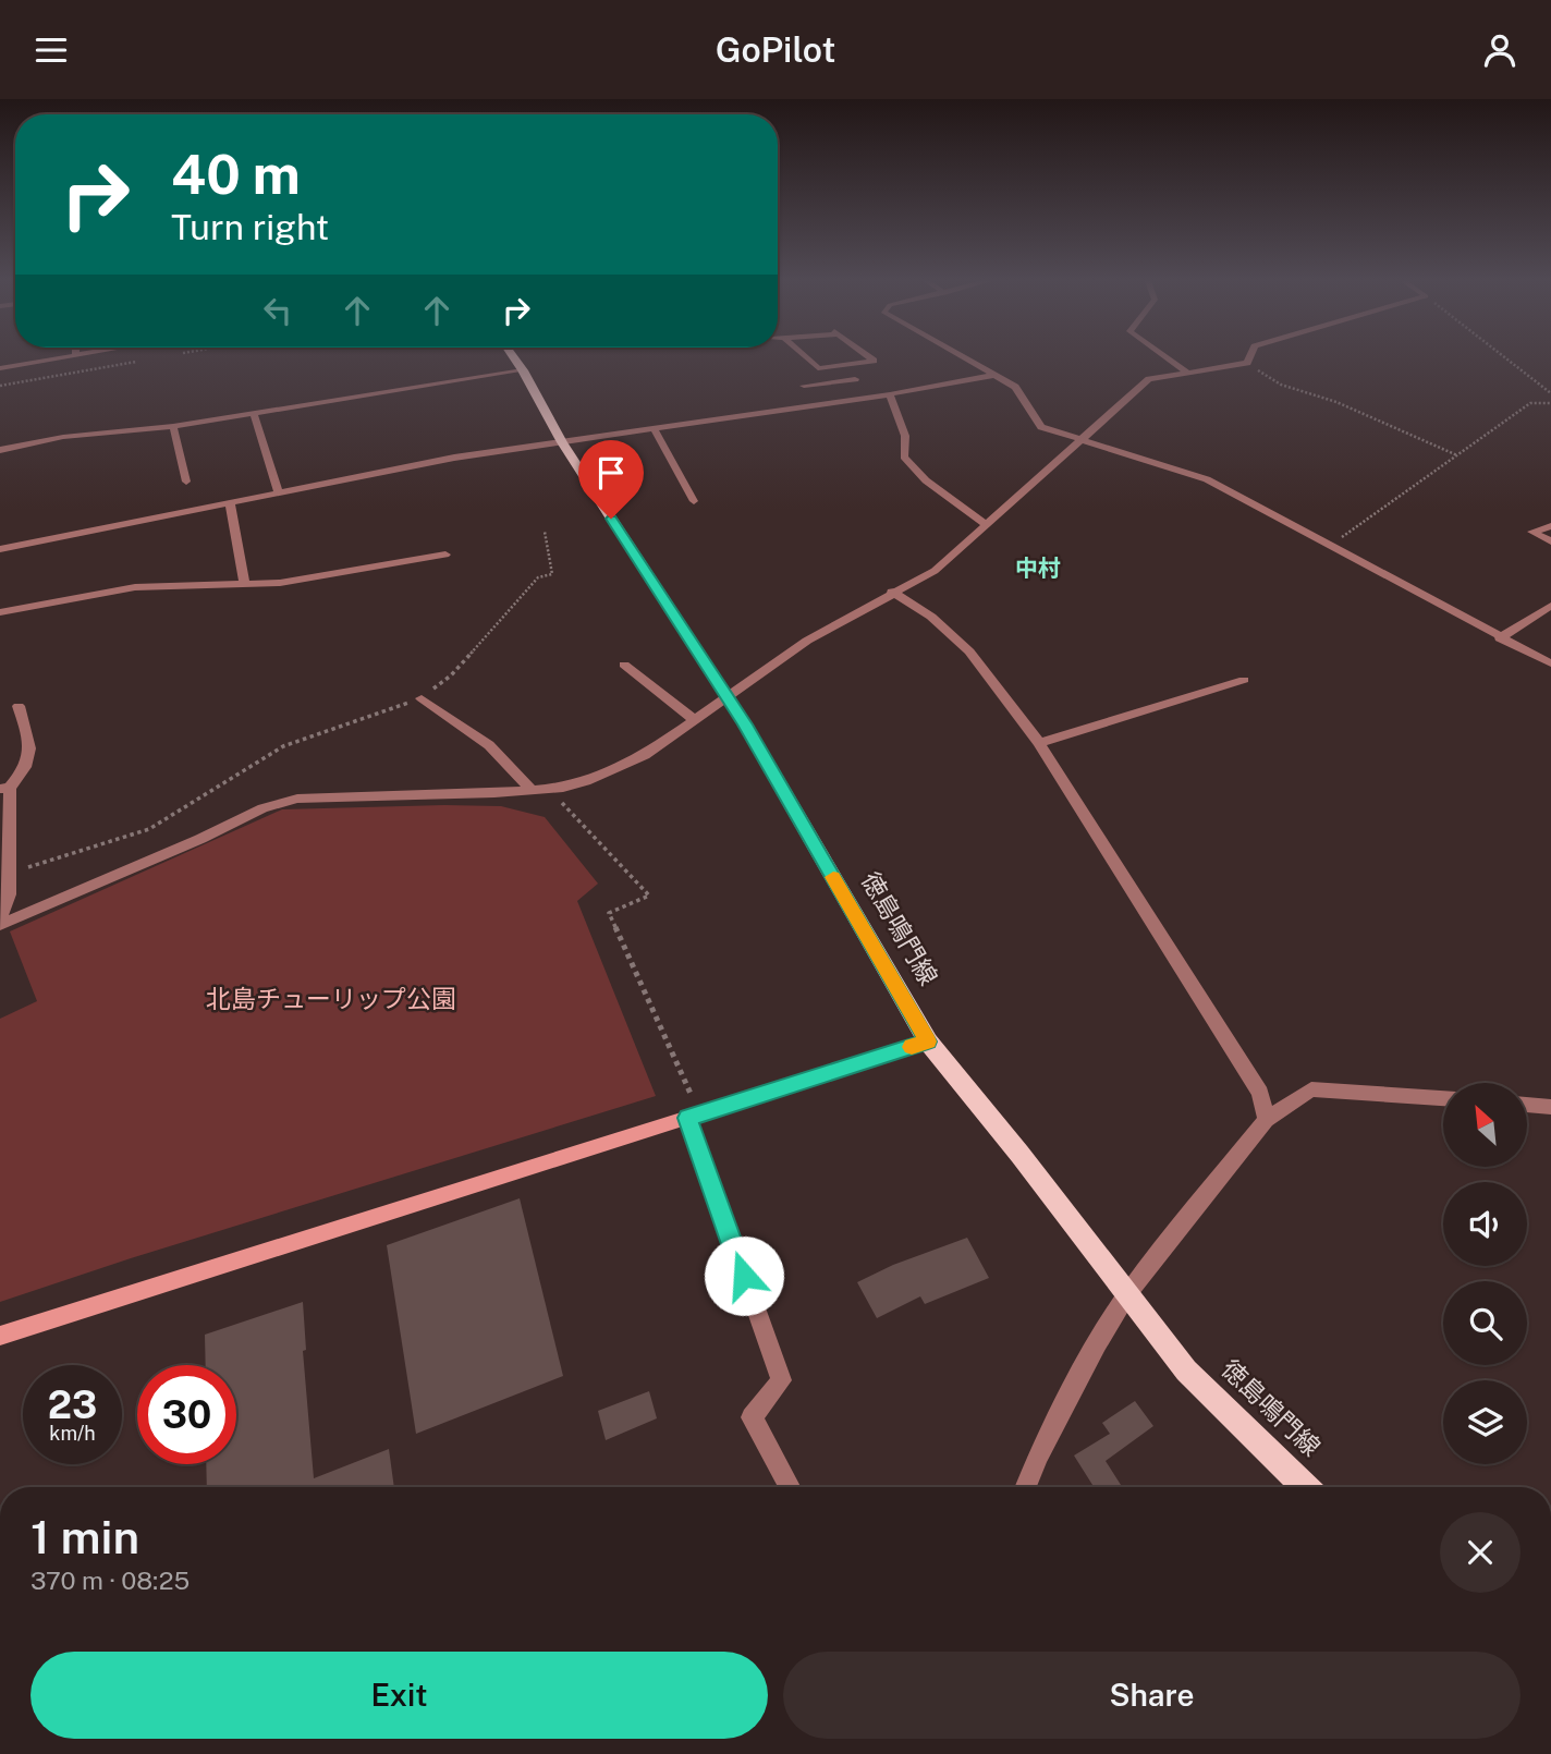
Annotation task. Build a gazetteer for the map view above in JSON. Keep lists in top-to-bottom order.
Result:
{
  "streets": {
    "main road": ["徳島鳴門線"]
  },
  "districts": ["中村"],
  "parks": ["北島チューリップ公園"],
  "north": "top left",
  "page": {
    "header": "GoPilot",
    "turn": ["40 m", "Turn right"],
    "speed": "23 km/h",
    "limit": "30",
    "heading": ["1 min", "370 m · 08:25"],
    "buttons": ["Exit", "Share"]
  }
}
